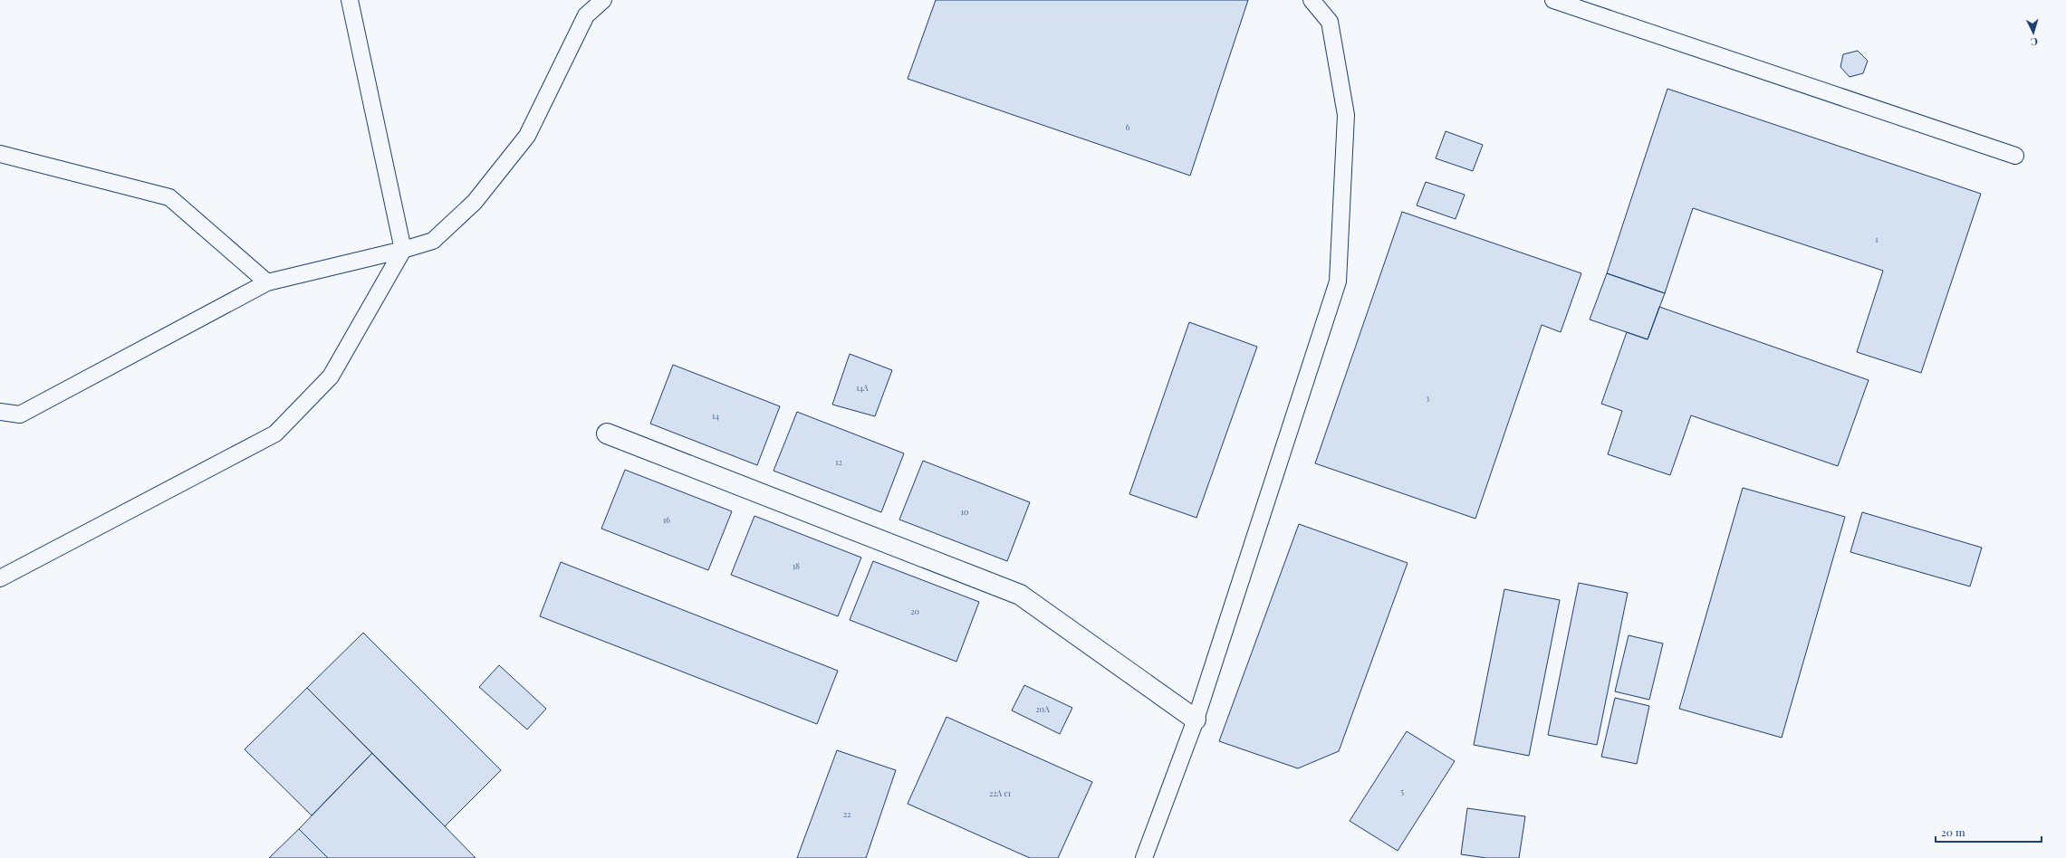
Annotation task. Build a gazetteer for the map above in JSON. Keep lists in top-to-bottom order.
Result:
{
  "house_numbers": [
    "6",
    "1",
    "14А",
    "3",
    "14",
    "12",
    "10",
    "16",
    "18",
    "20",
    "20А",
    "5",
    "22А с1",
    "22"
  ],
  "scale_bar": "20 m",
  "north": "bottom"
}
